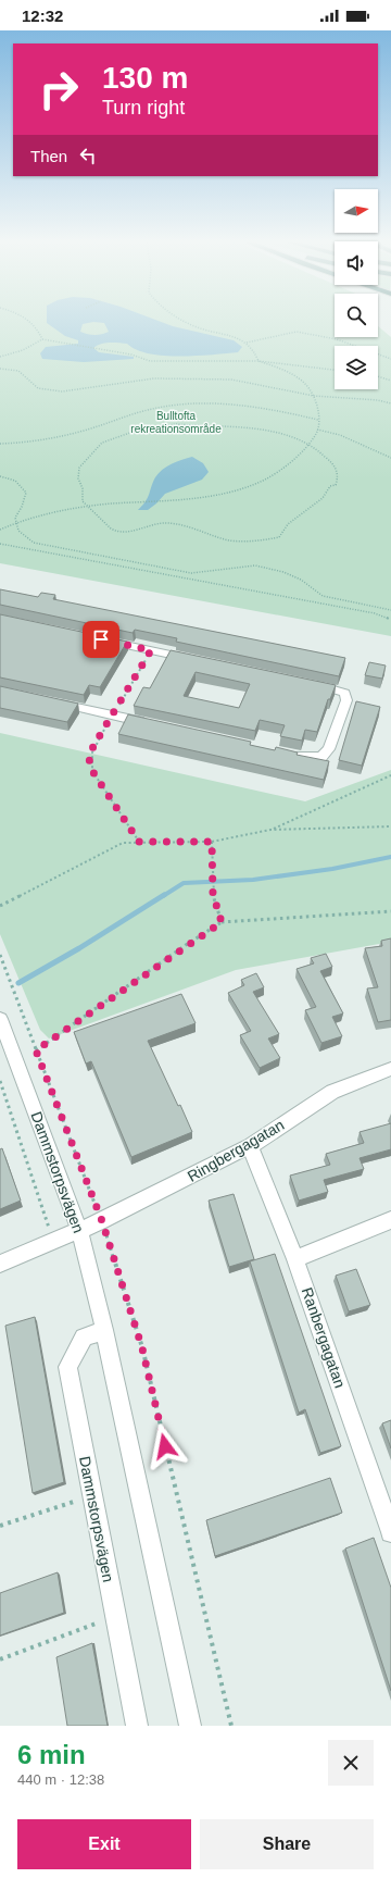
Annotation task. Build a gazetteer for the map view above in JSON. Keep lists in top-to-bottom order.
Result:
{
  "streets": {
    "street": ["Ringbergagatan", "Dammstorpsvägen", "Ranbergagatan"]
  },
  "crossings": [
    ["Ringbergagatan", "Dammstorpsvägen"],
    ["Ringbergagatan", "Ranbergagatan"]
  ],
  "parks": ["Bulltofta rekreationsområde"],
  "north": "right",
  "page": {
    "status": "12:32",
    "turn": ["130 m", "Turn right"],
    "then": "Then",
    "heading": ["6 min", "440 m · 12:38"],
    "buttons": ["Exit", "Share"]
  }
}
